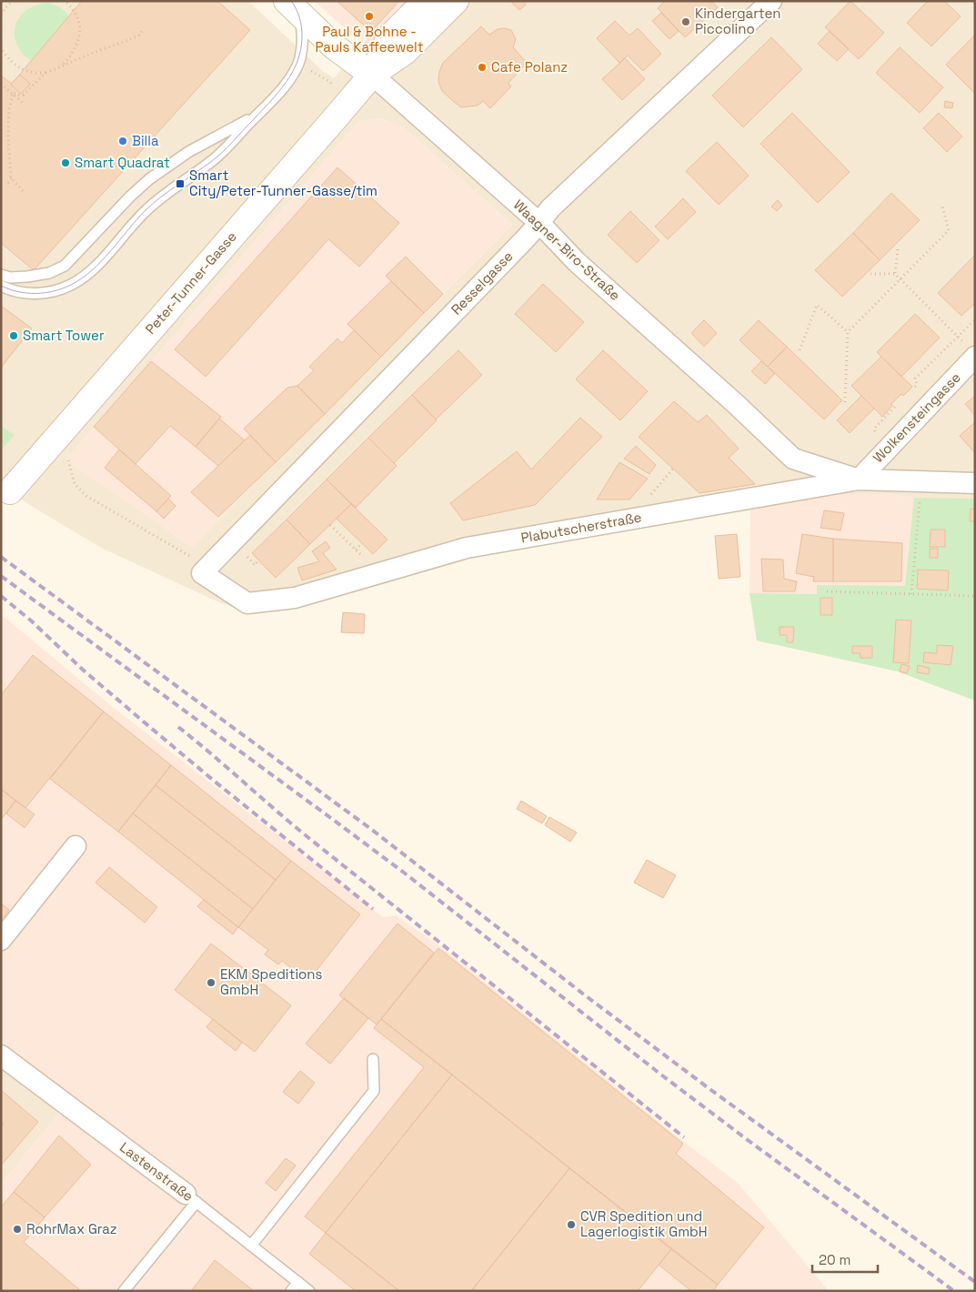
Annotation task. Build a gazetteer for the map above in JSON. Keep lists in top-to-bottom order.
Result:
{
  "streets": {
    "main road": ["Waagner-Biro-Straße", "Peter-Tunner-Gasse"],
    "street": [
      "Resselgasse",
      "Wolkensteingasse",
      "Plabutscherstraße",
      "Lastenstraße"
    ]
  },
  "crossings": [
    ["Waagner-Biro-Straße", "Peter-Tunner-Gasse"],
    ["Waagner-Biro-Straße", "Resselgasse"],
    ["Waagner-Biro-Straße", "Wolkensteingasse"],
    ["Waagner-Biro-Straße", "Plabutscherstraße"],
    ["Resselgasse", "Plabutscherstraße"],
    ["Wolkensteingasse", "Plabutscherstraße"]
  ],
  "places": {
    "other": [
      "Paul & Bohne - Pauls Kaffeewelt",
      "Kindergarten Piccolino",
      "Cafe Polanz",
      "Billa",
      "Smart Quadrat",
      "Smart Tower",
      "EKM Speditions GmbH",
      "CVR Spedition und Lagerlogistik GmbH",
      "RohrMax Graz"
    ],
    "transit": ["Smart City/Peter-Tunner-Gasse/tim"]
  },
  "scale_bar": "20 m"
}
